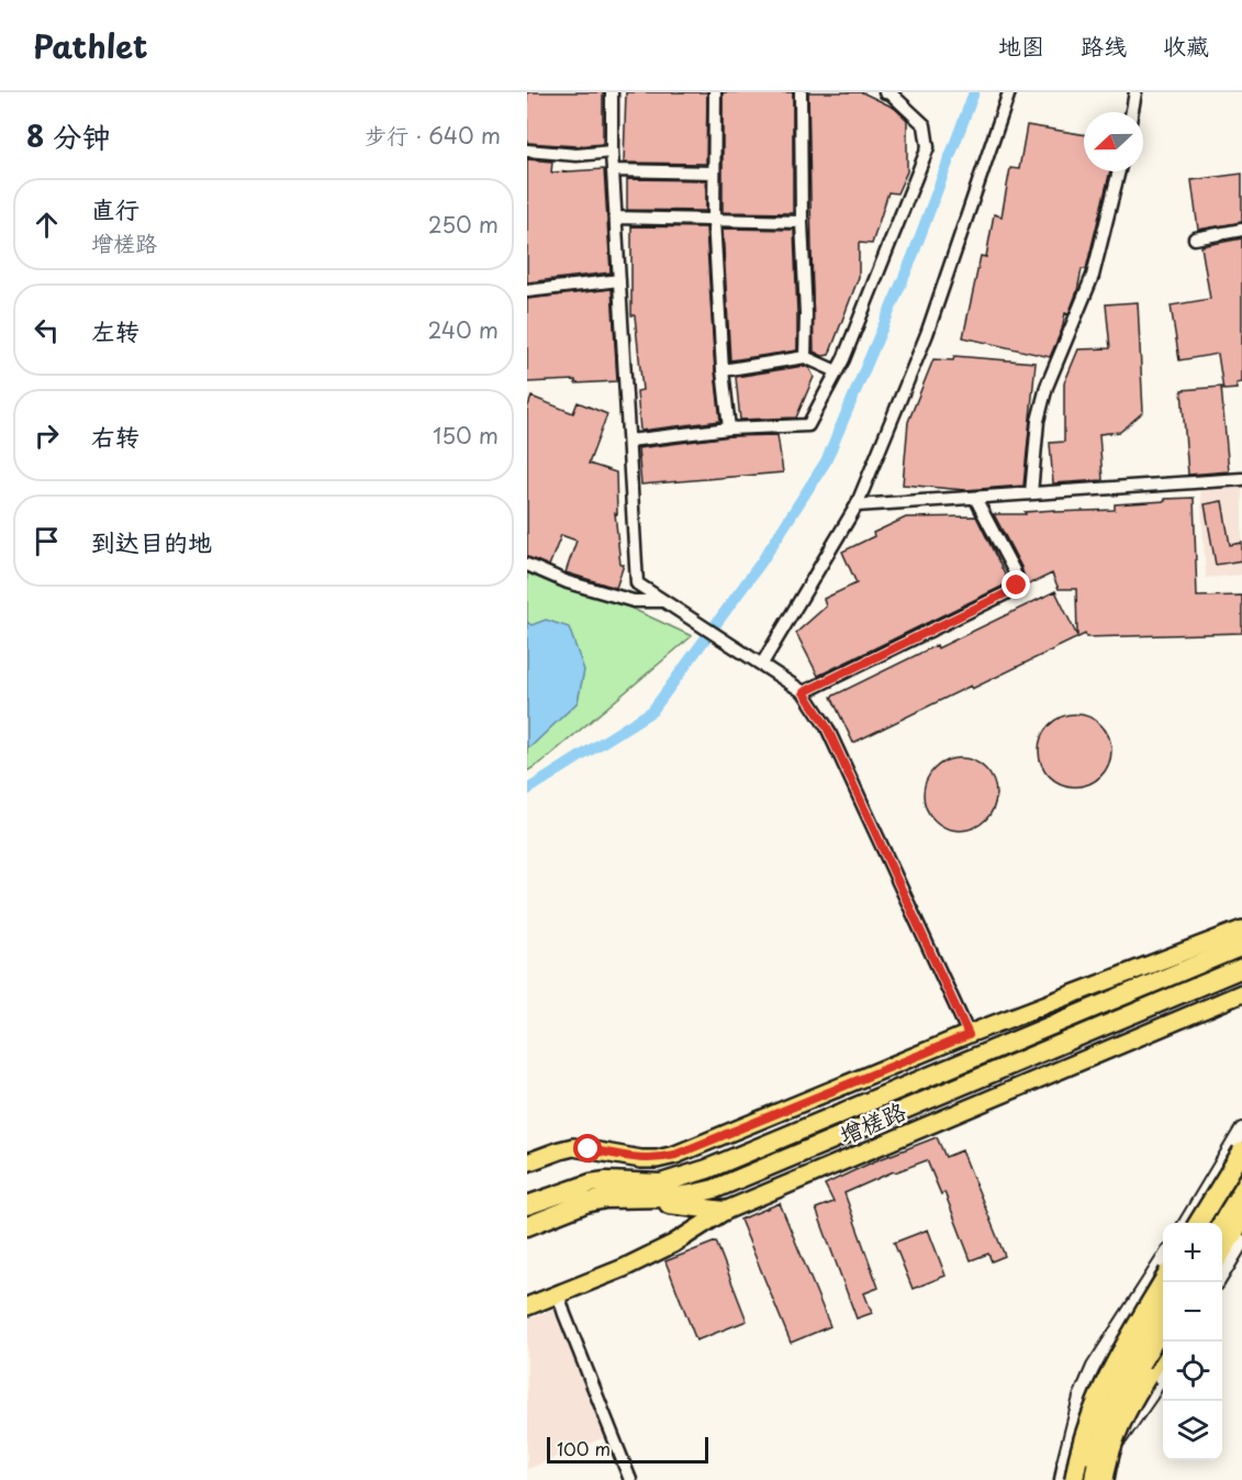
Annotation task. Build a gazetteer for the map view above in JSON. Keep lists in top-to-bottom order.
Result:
{
  "streets": {
    "highway": ["增槎路"]
  },
  "scale_bar": "100 m",
  "north": "left",
  "page": {
    "header": "Pathlet",
    "nav": ["地图", "路线", "收藏"],
    "heading": ["8 分钟", "步行 · 640 m"],
    "list": [
      ["直行", "增槎路", "250 m"],
      ["左转", "240 m"],
      ["右转", "150 m"],
      "到达目的地"
    ],
    "map_buttons": ["+", "−"],
    "scale": "100 m"
  }
}
